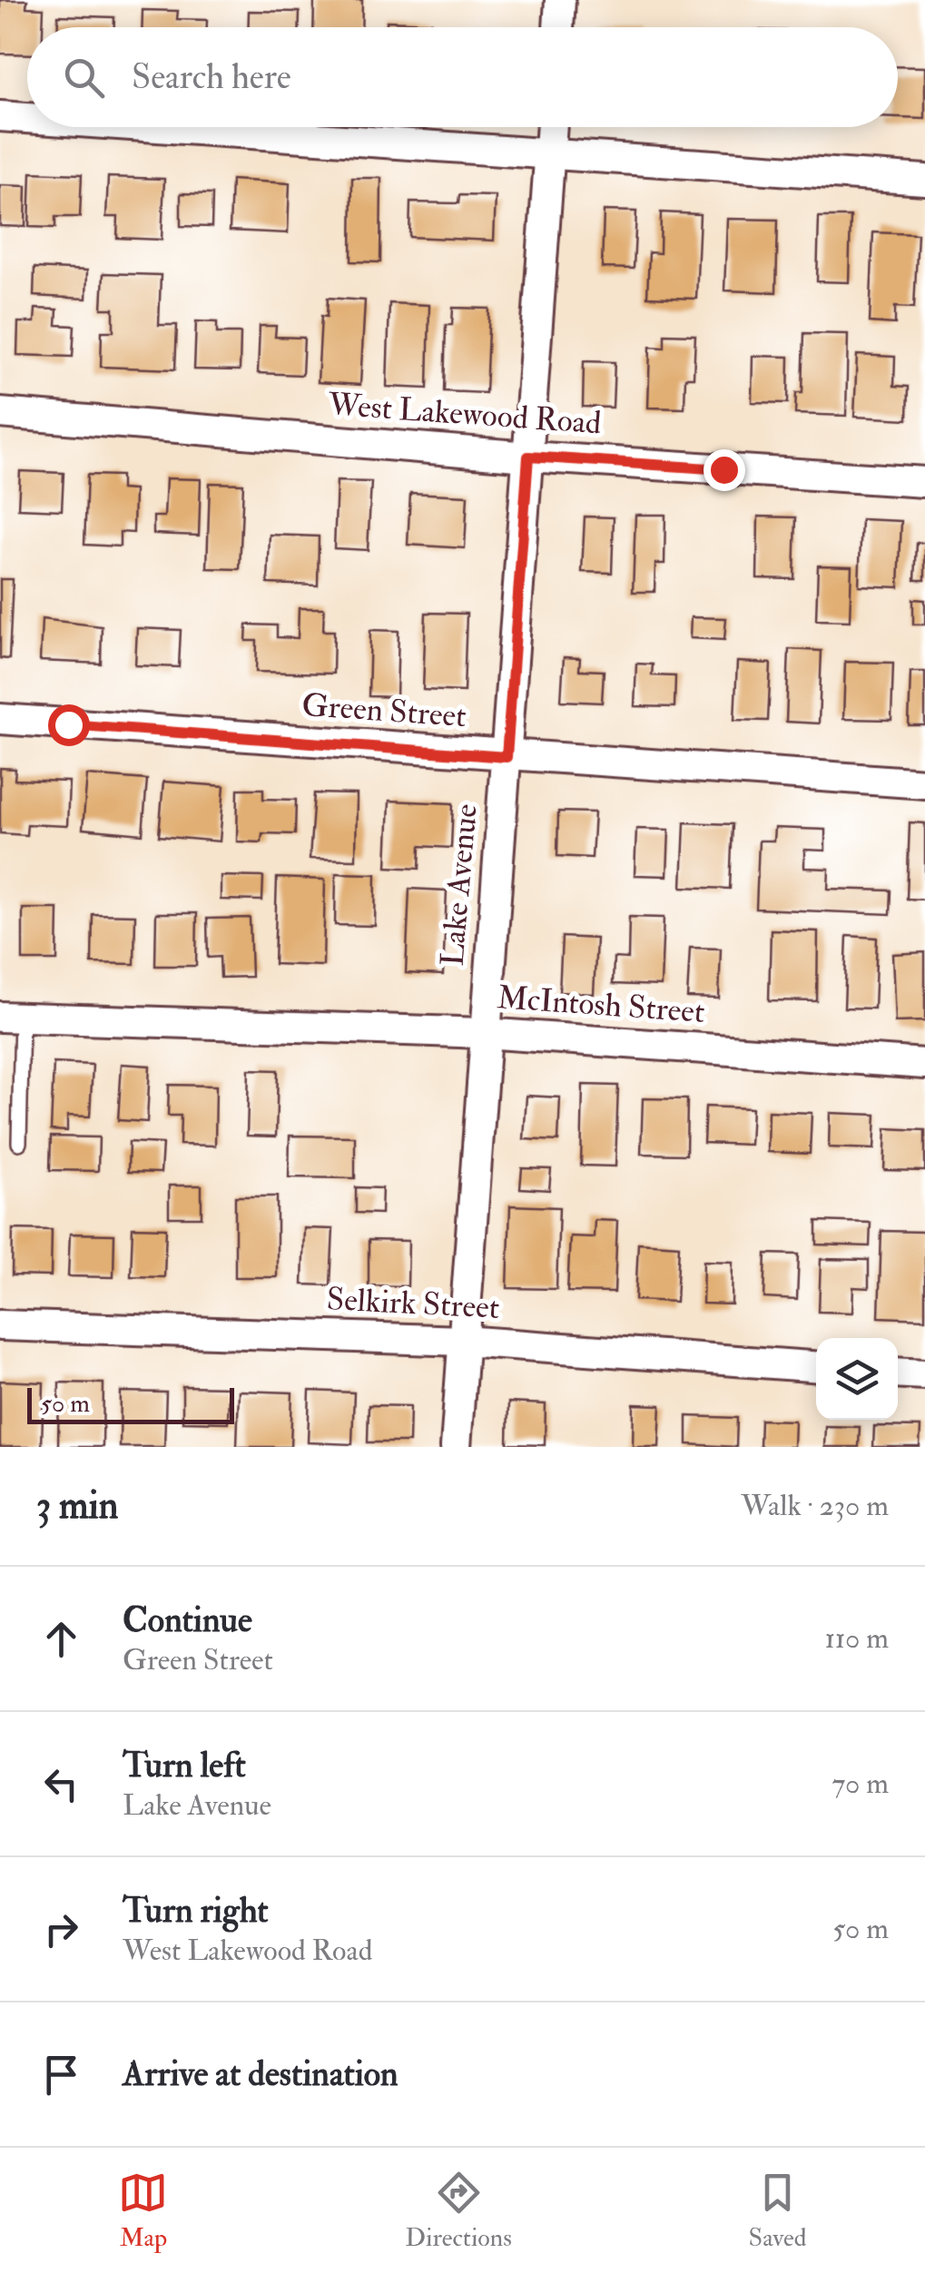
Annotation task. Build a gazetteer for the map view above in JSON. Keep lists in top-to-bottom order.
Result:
{
  "streets": {
    "street": [
      "West Lakewood Road",
      "Green Street",
      "Lake Avenue",
      "McIntosh Street",
      "Selkirk Street"
    ]
  },
  "crossings": [
    ["West Lakewood Road", "Lake Avenue"],
    ["Green Street", "Lake Avenue"],
    ["Lake Avenue", "McIntosh Street"],
    ["Lake Avenue", "Selkirk Street"]
  ],
  "scale_bar": "50 m",
  "page": {
    "search": "Search here",
    "scale": "50 m",
    "heading": ["3 min", "Walk · 230 m"],
    "list": [
      ["Continue", "Green Street", "110 m"],
      ["Turn left", "Lake Avenue", "70 m"],
      ["Turn right", "West Lakewood Road", "50 m"],
      "Arrive at destination"
    ],
    "nav": ["Map", "Directions", "Saved"]
  }
}
